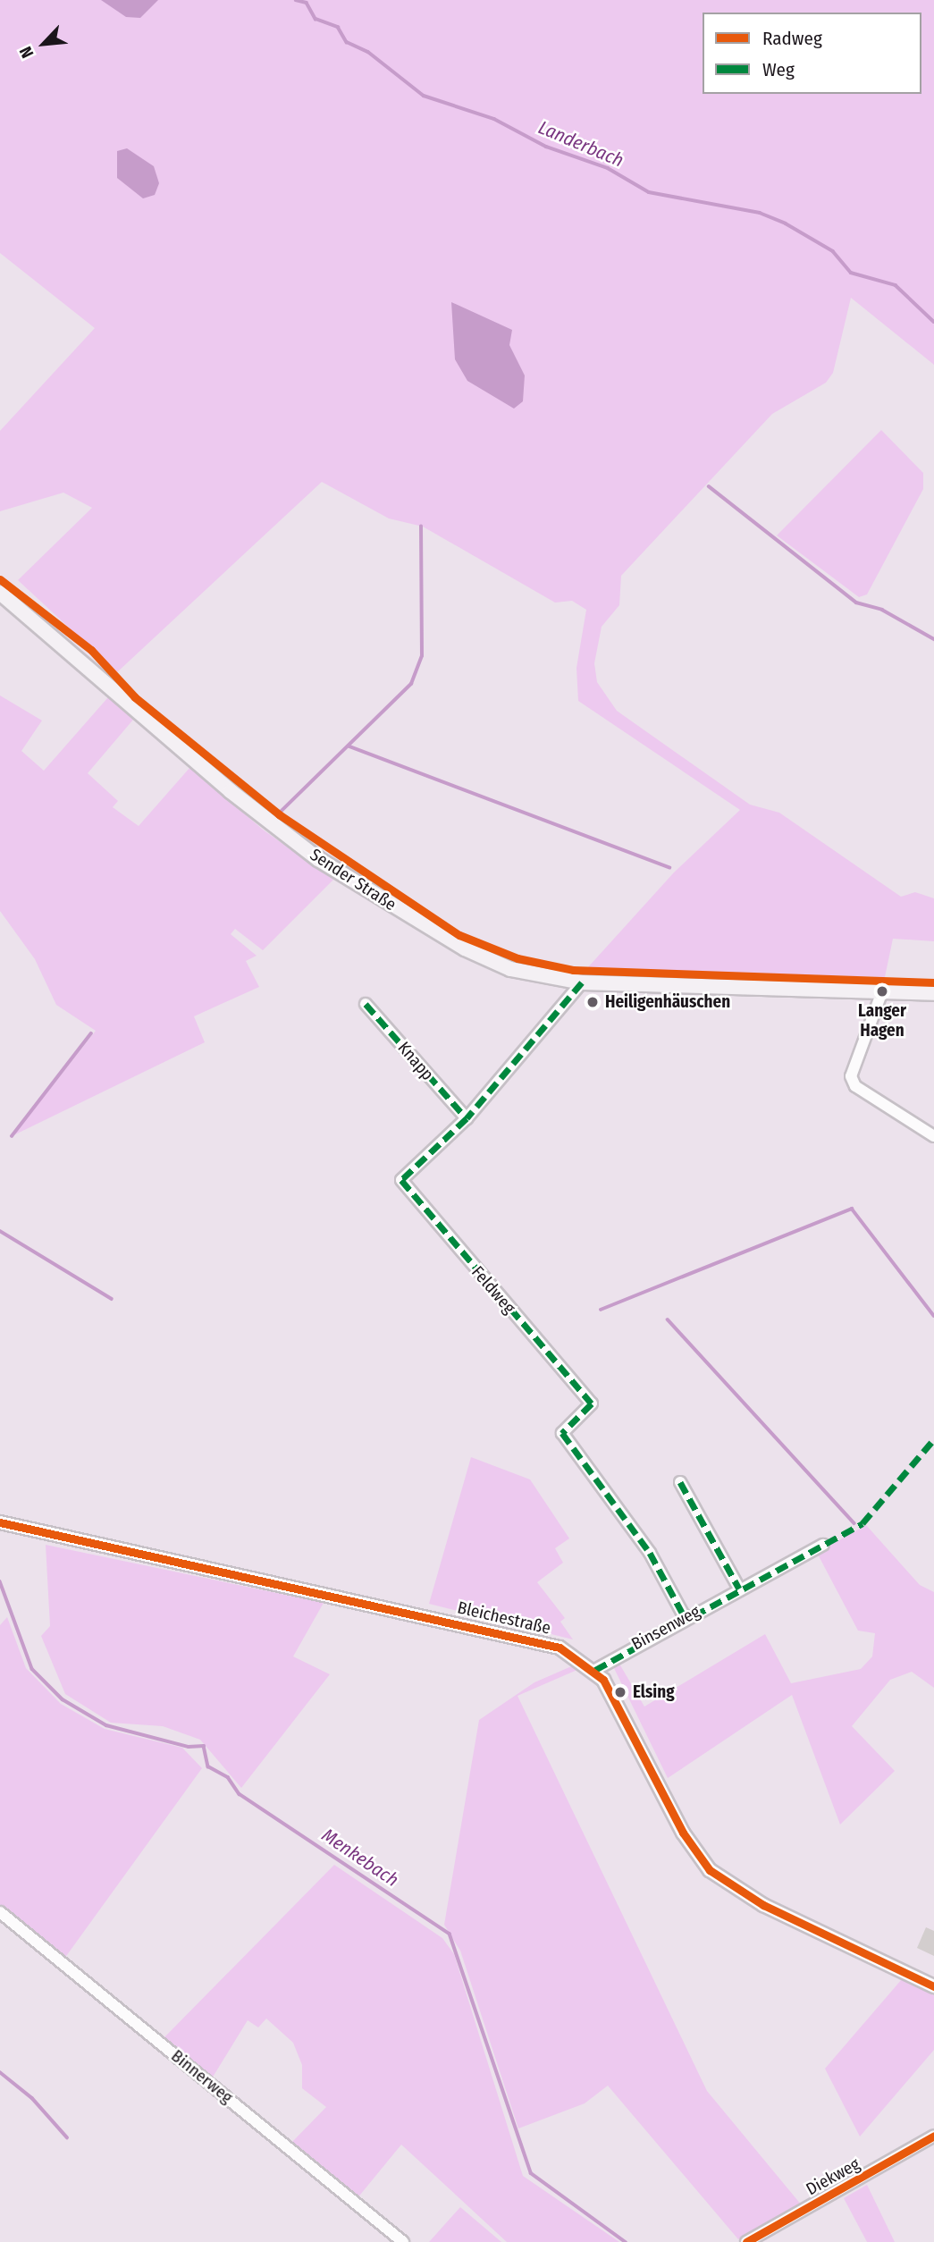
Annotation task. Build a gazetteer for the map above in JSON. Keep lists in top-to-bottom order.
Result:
{
  "streets": {
    "main road": ["Sender Straße"],
    "street": [
      "Knapp",
      "Feldweg",
      "Bleichestraße",
      "Binsenweg",
      "Binnerweg",
      "Diekweg"
    ]
  },
  "crossings": [
    ["Sender Straße", "Feldweg"],
    ["Knapp", "Feldweg"],
    ["Feldweg", "Binsenweg"],
    ["Bleichestraße", "Binsenweg"]
  ],
  "water": ["Landerbach", "Menkebach"],
  "places": ["Langer Hagen", "Heiligenhäuschen", "Elsing"],
  "legend": ["Radweg", "Weg"],
  "north": "bottom left"
}
